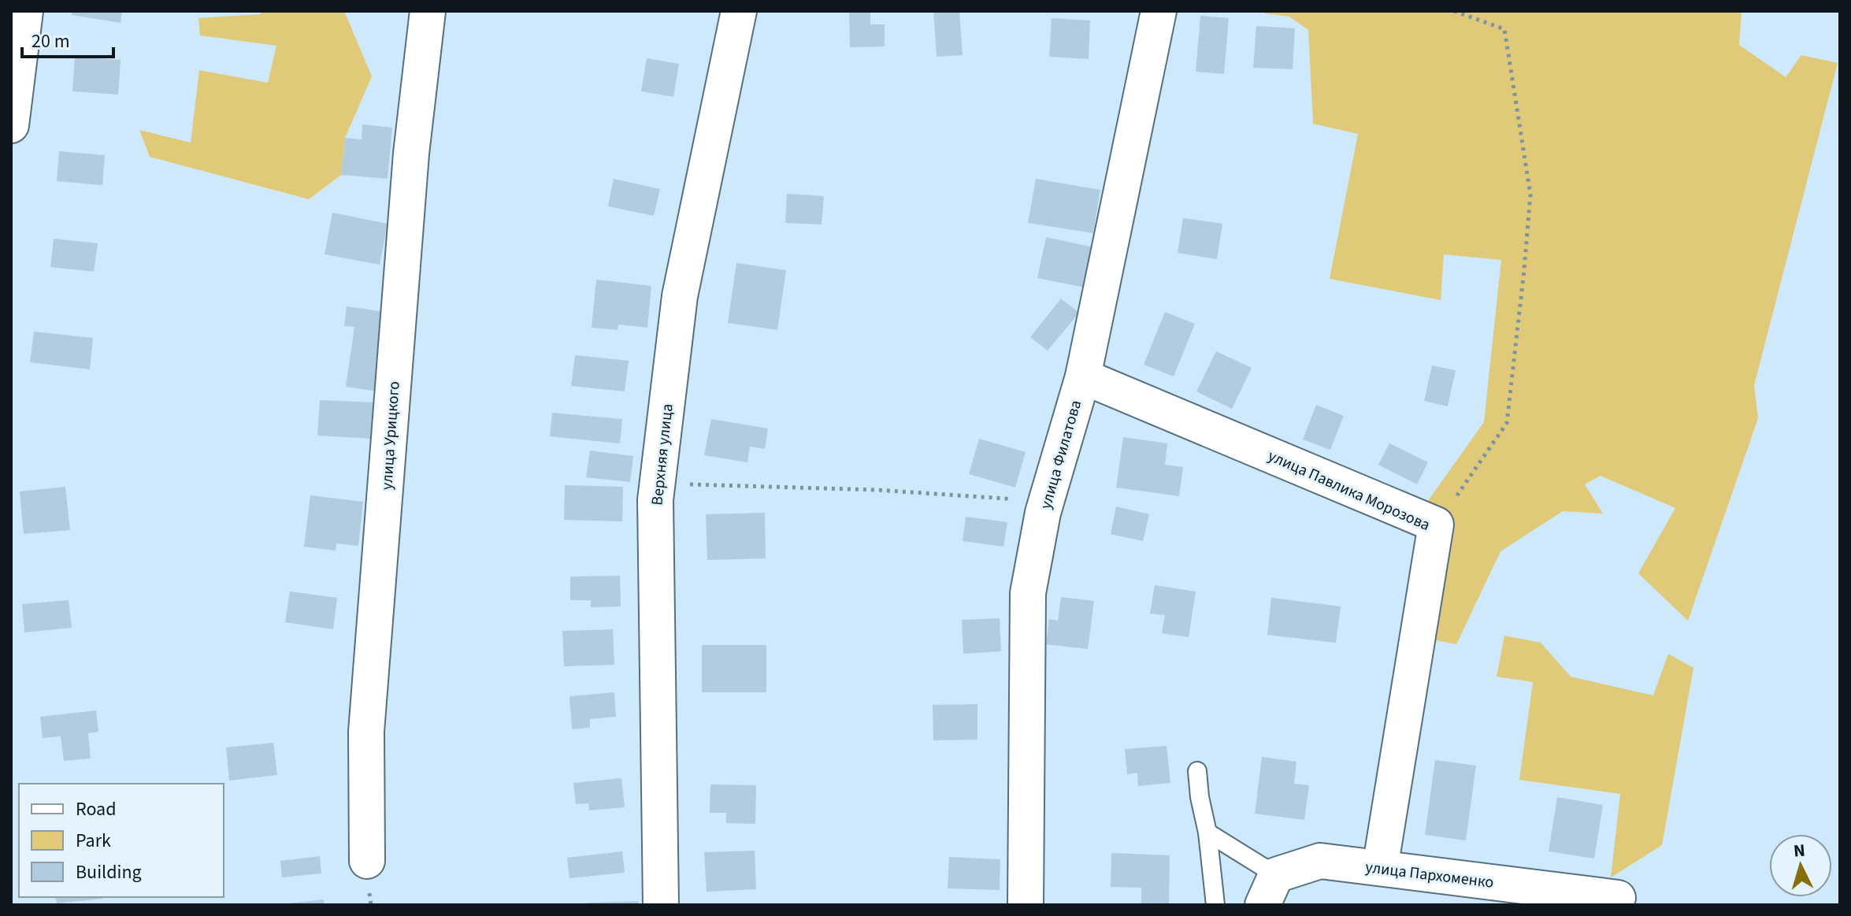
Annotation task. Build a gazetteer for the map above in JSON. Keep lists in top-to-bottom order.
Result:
{
  "streets": {
    "street": [
      "улица Урицкого",
      "Верхняя улица",
      "улица Филатова",
      "улица Павлика Морозова",
      "улица Пархоменко"
    ]
  },
  "crossings": [
    ["улица Филатова", "улица Павлика Морозова"],
    ["улица Павлика Морозова", "улица Пархоменко"]
  ],
  "legend": ["Road", "Park", "Building"],
  "scale_bar": "20 m",
  "north": "top"
}
